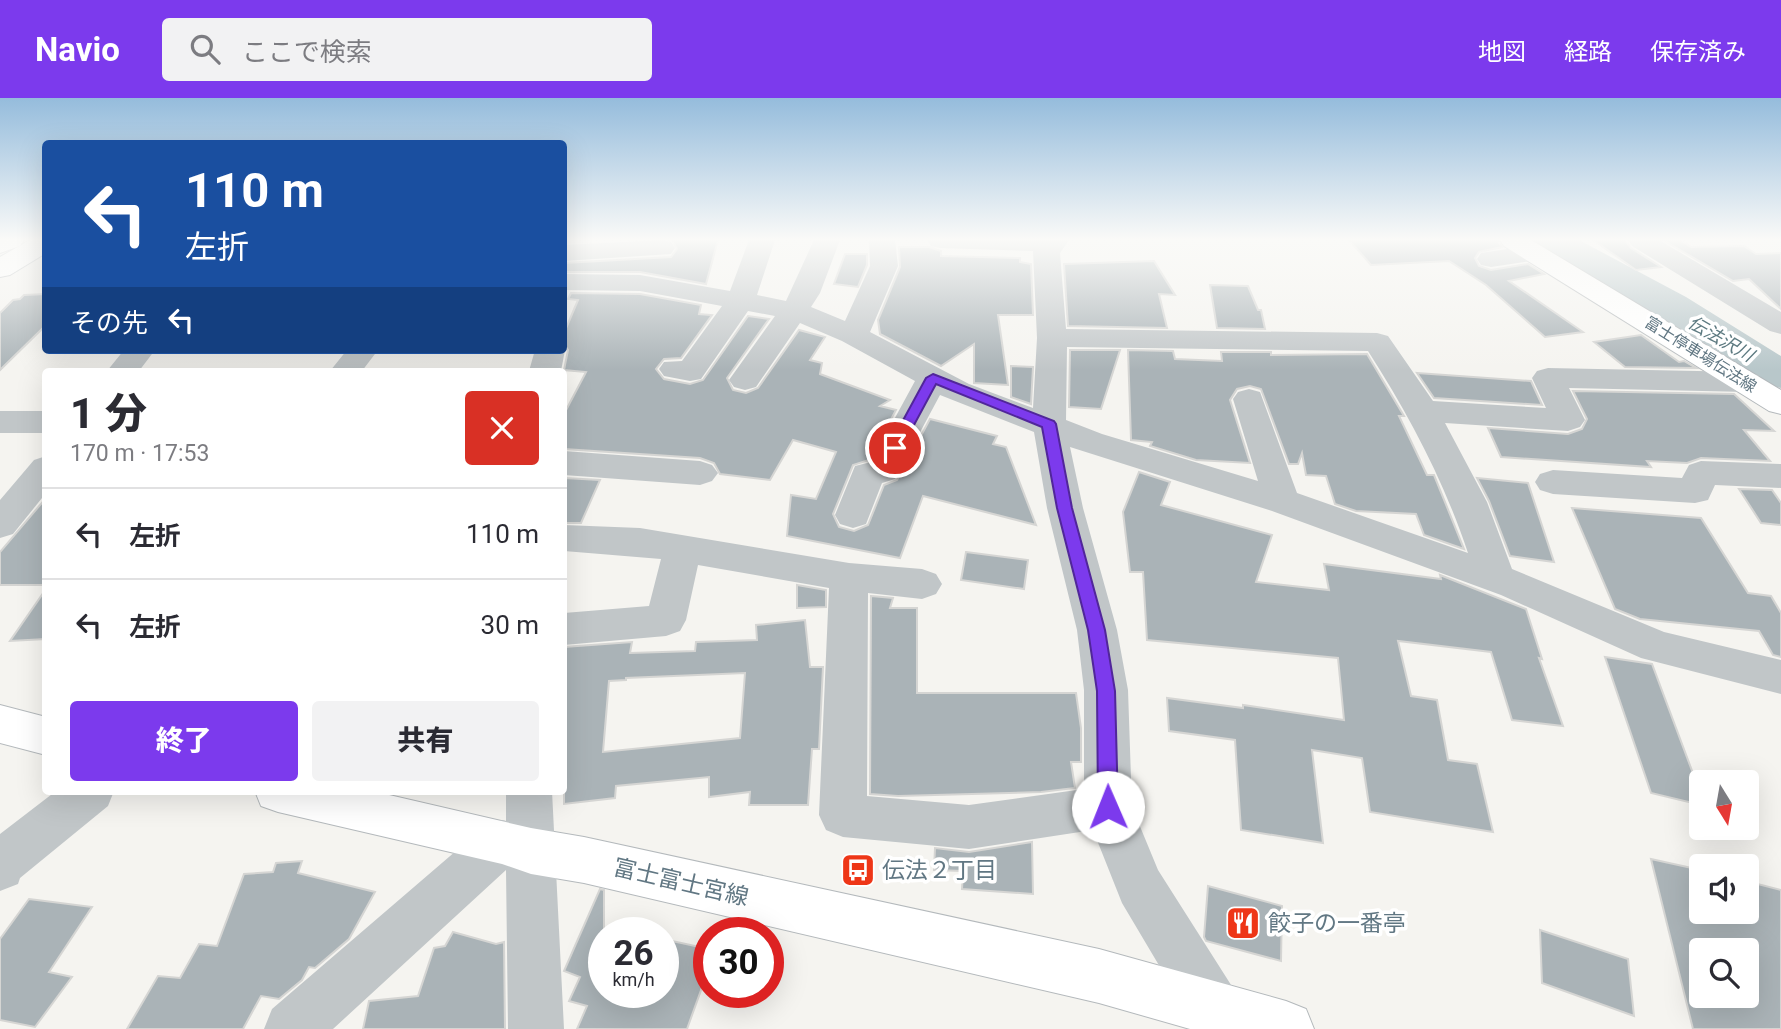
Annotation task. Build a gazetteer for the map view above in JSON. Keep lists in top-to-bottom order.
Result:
{
  "streets": {
    "main road": ["富士停車場伝法線", "富士富士宮線"]
  },
  "water": ["伝法沢川"],
  "places": {
    "bus stop": ["伝法２丁目"],
    "restaurant": ["餃子の一番亭"]
  },
  "north": "bottom",
  "page": {
    "header": "Navio",
    "search": "ここで検索",
    "nav": ["地図", "経路", "保存済み"],
    "turn": ["110 m", "左折"],
    "then": "その先",
    "heading": ["1 分", "170 m · 17:53"],
    "list": [
      {
        "name": "左折",
        "value": "110 m"
      },
      {
        "name": "左折",
        "value": "30 m"
      }
    ],
    "buttons": ["終了", "共有"],
    "speed": "26 km/h",
    "limit": "30"
  }
}
